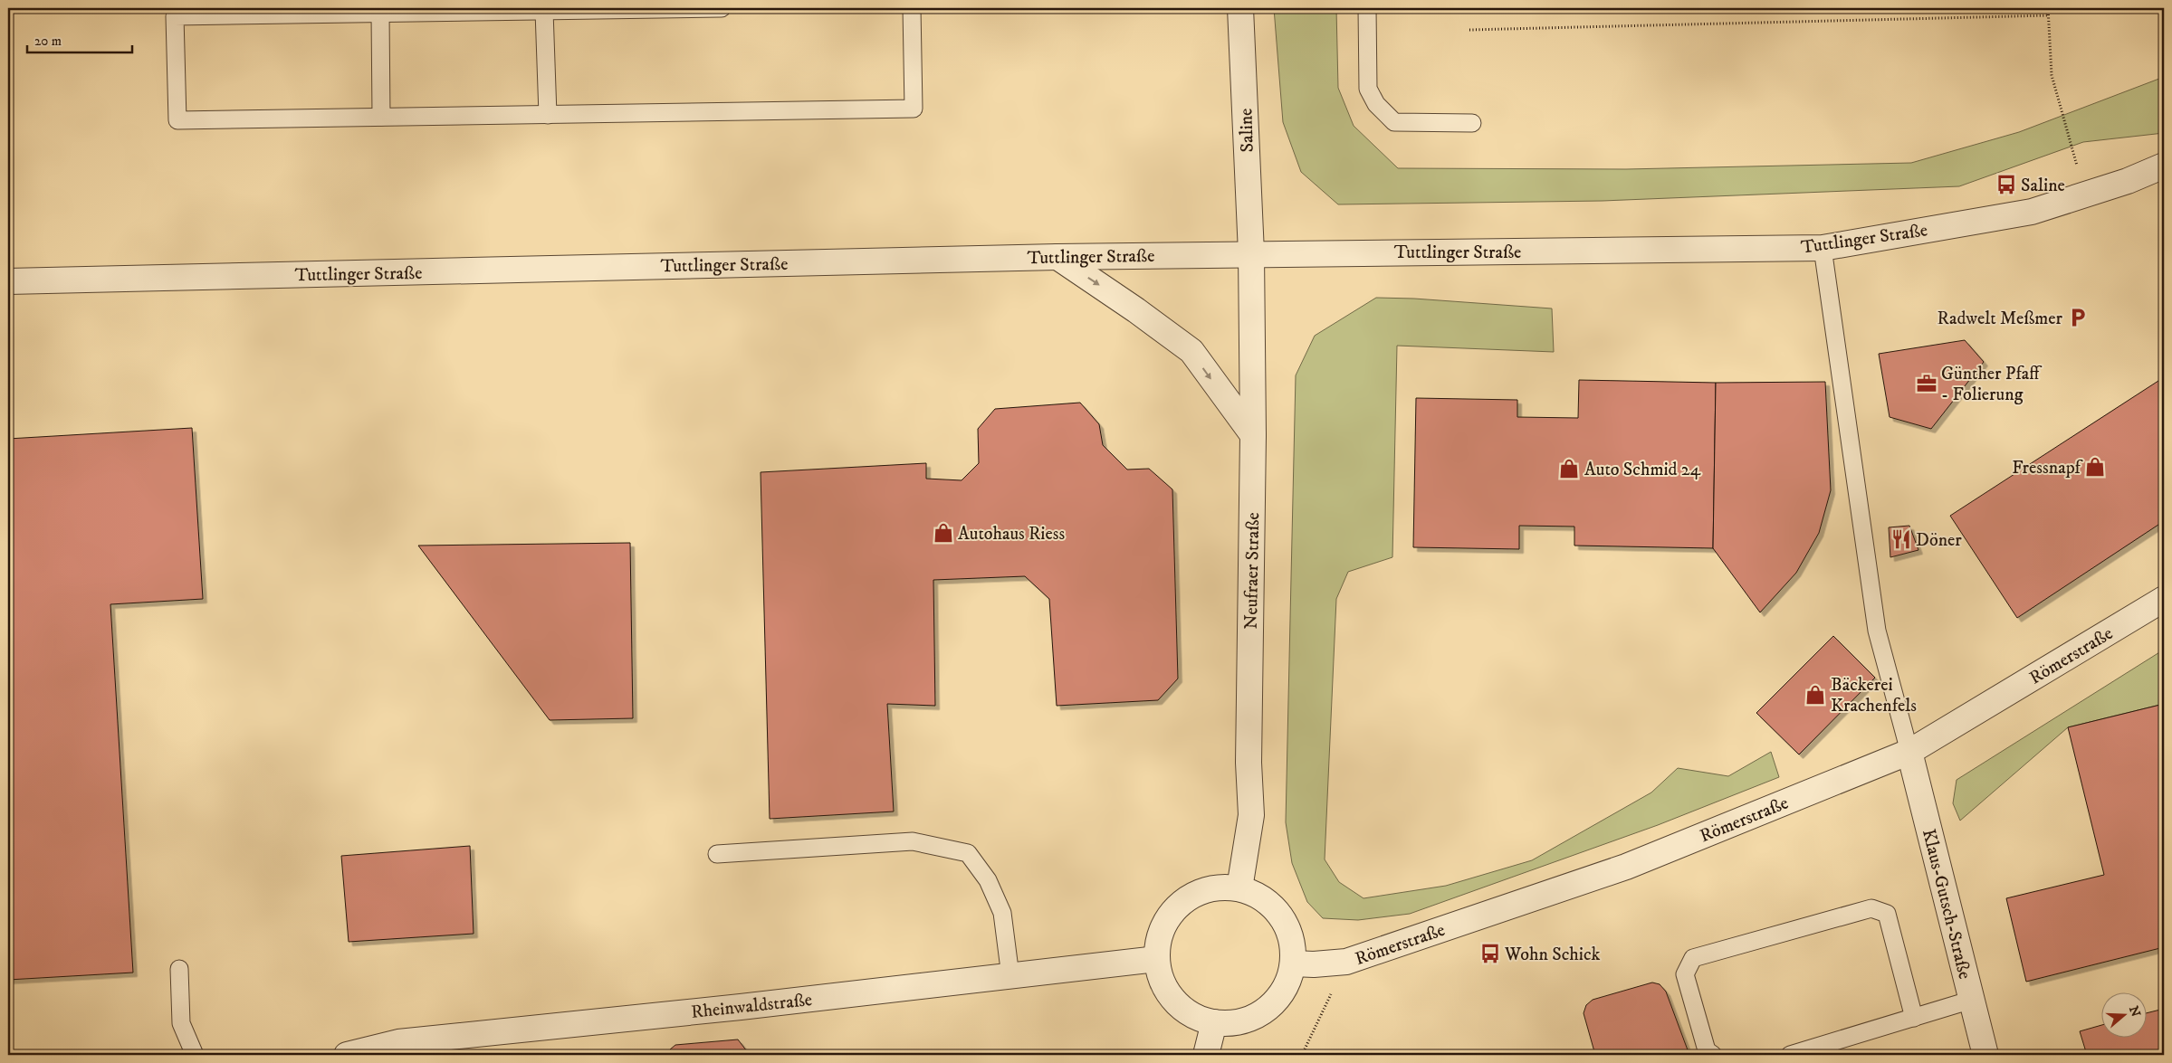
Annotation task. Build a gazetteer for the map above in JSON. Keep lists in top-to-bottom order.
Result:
{
  "streets": {
    "street": [
      "Saline",
      "Tuttlinger Straße",
      "Neufraer Straße",
      "Römerstraße",
      "Klaus-Gutsch-Straße",
      "Rheinwaldstraße"
    ]
  },
  "crossings": [
    ["Saline", "Tuttlinger Straße"],
    ["Saline", "Neufraer Straße"],
    ["Tuttlinger Straße", "Neufraer Straße"],
    ["Neufraer Straße", "Römerstraße"],
    ["Neufraer Straße", "Rheinwaldstraße"],
    ["Römerstraße", "Klaus-Gutsch-Straße"],
    ["Römerstraße", "Rheinwaldstraße"]
  ],
  "places": {
    "bus stop": ["Saline", "Wohn Schick"],
    "parking": ["Radwelt Meßmer"],
    "office": ["Günther Pfaff - Folierung"],
    "shop": [
      "Fressnapf",
      "Auto Schmid 24",
      "Autohaus Riess",
      "Bäckerei Krachenfels"
    ],
    "restaurant": ["Döner"]
  },
  "scale_bar": "20 m",
  "north": "right"
}
